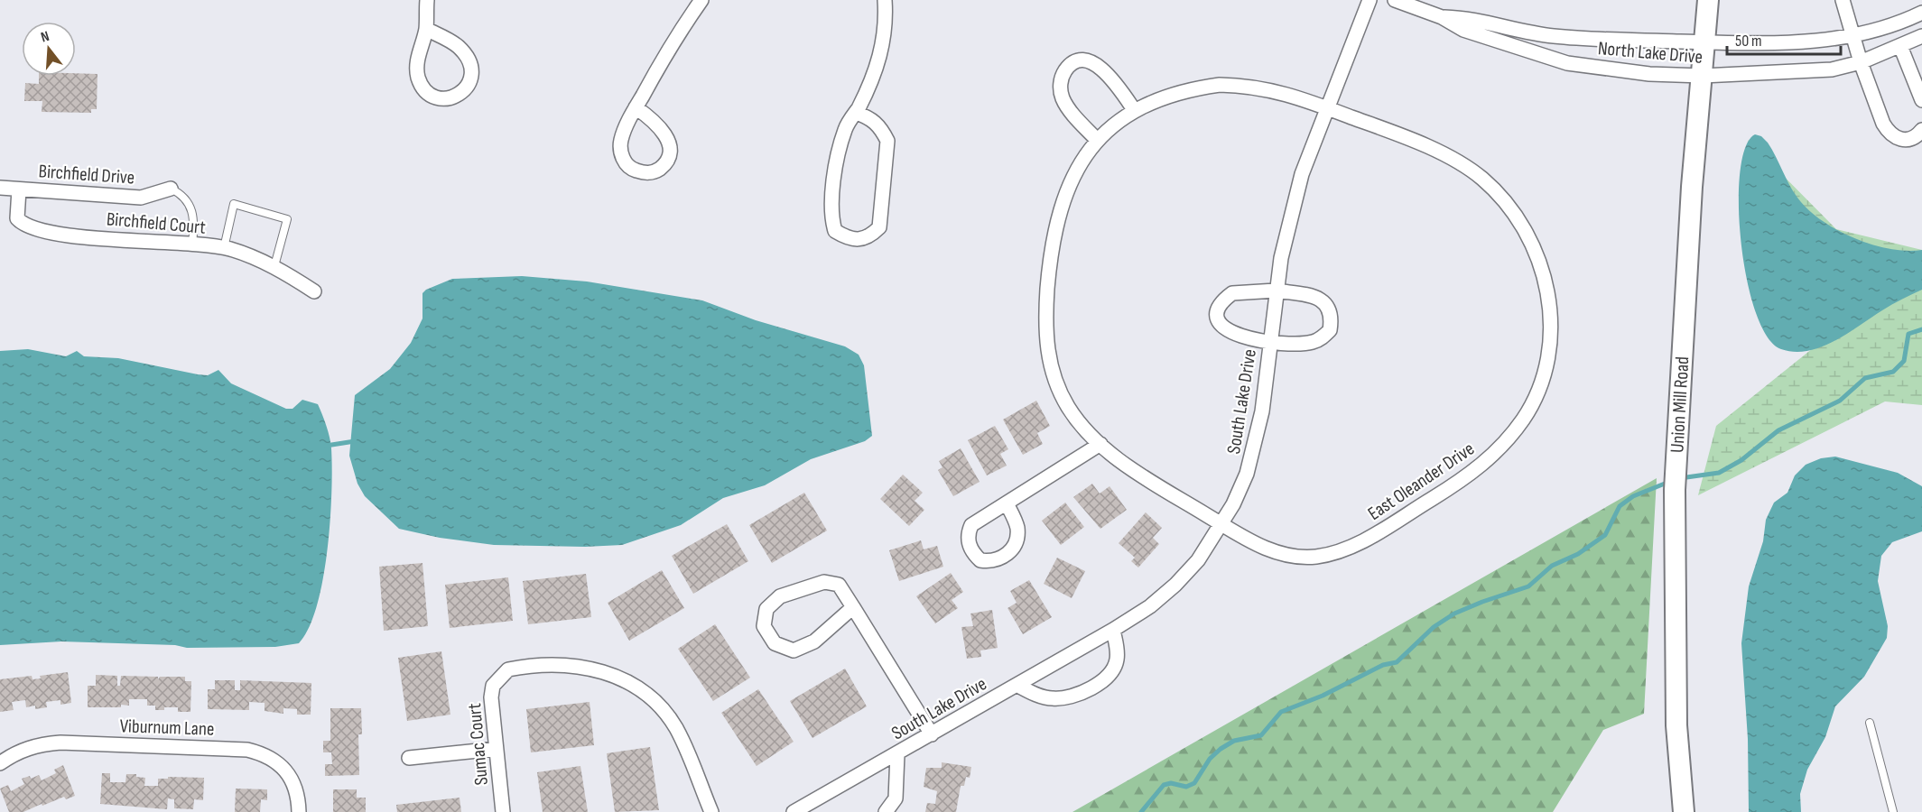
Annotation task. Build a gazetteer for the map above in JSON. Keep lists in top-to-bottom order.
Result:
{
  "streets": {
    "street": [
      "North Lake Drive",
      "Birchfield Drive",
      "Birchfield Court",
      "South Lake Drive",
      "Union Mill Road",
      "East Oleander Drive",
      "Viburnum Lane",
      "Sumac Court"
    ]
  },
  "crossings": [
    ["North Lake Drive", "Union Mill Road"],
    ["Birchfield Drive", "Birchfield Court"],
    ["South Lake Drive", "East Oleander Drive"]
  ],
  "scale_bar": "50 m",
  "north": "top"
}
